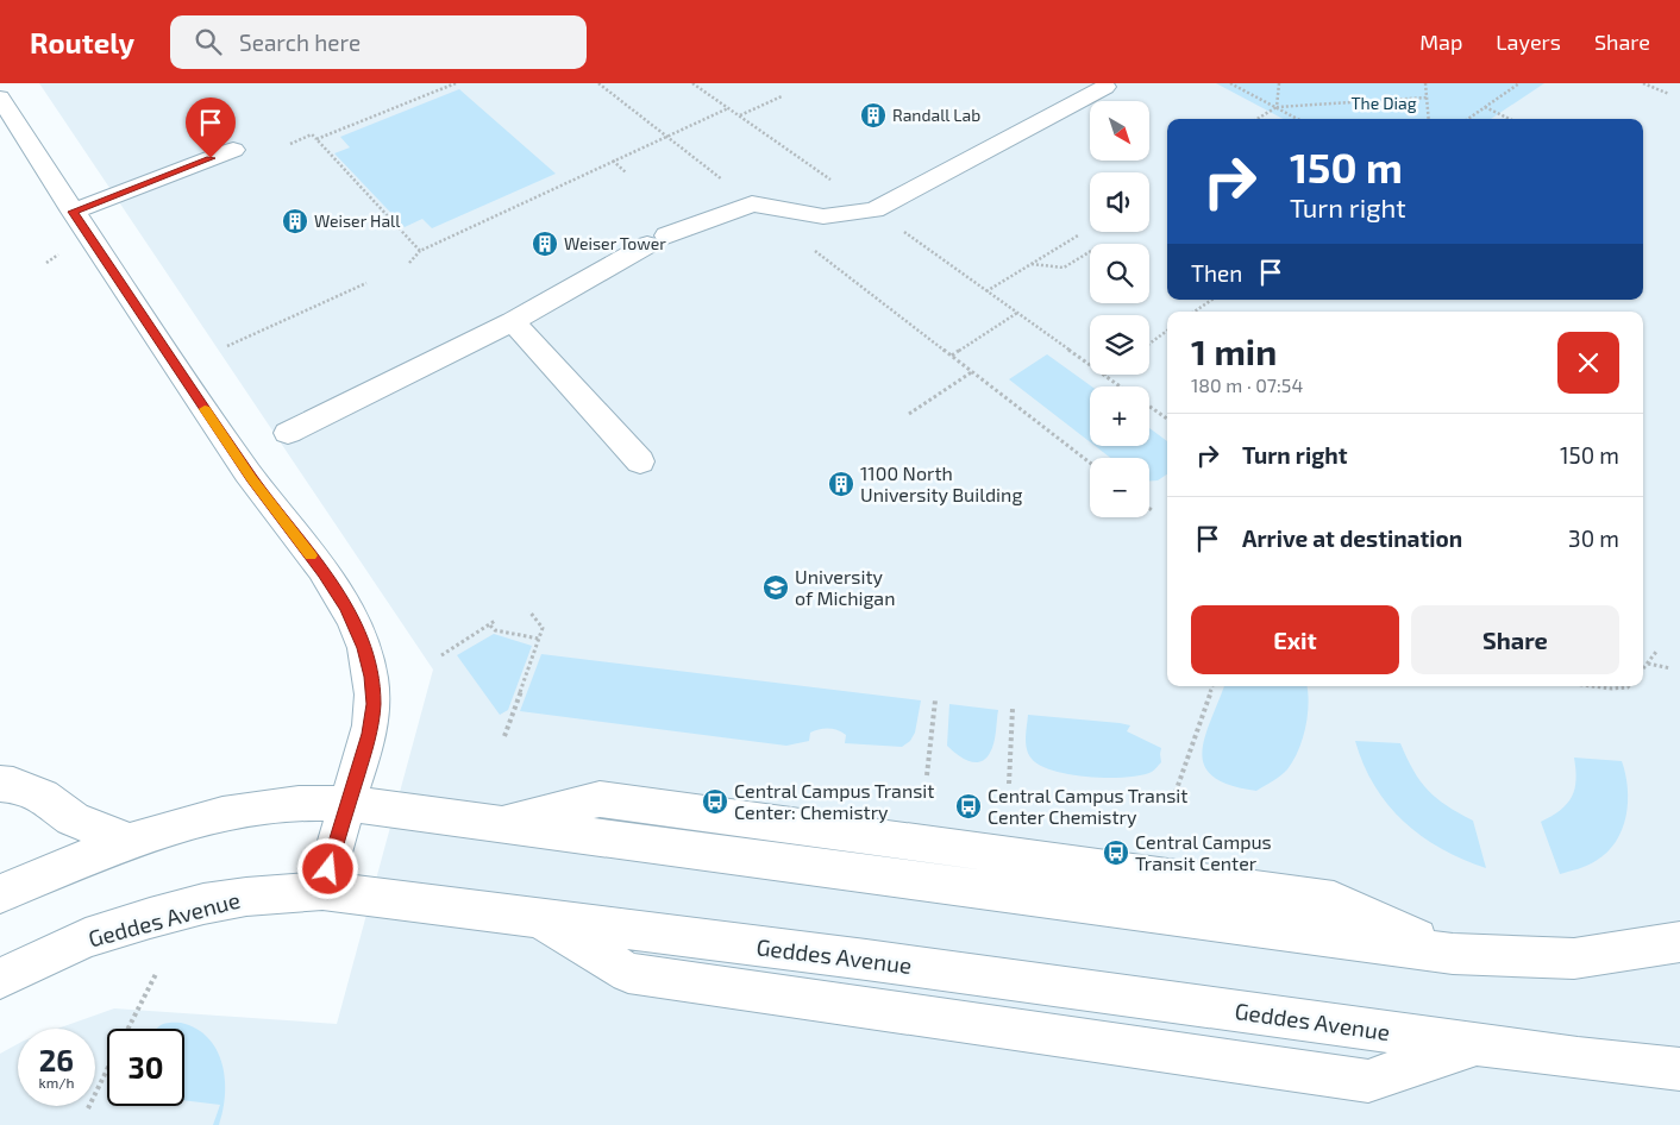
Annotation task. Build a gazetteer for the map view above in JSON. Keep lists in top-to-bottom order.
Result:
{
  "streets": {
    "street": ["Geddes Avenue"]
  },
  "parks": ["The Diag"],
  "places": {
    "building": [
      "Randall Lab",
      "Weiser Hall",
      "Weiser Tower",
      "1100 North University Building"
    ],
    "school or university": ["University of Michigan"],
    "bus stop": ["Central Campus Transit Center: Chemistry", "Central Campus Transit Center Chemistry", "Central Campus Transit Center"]
  },
  "north": "bottom right",
  "page": {
    "header": "Routely",
    "search": "Search here",
    "nav": ["Map", "Layers", "Share"],
    "map_buttons": ["+", "−"],
    "turn": ["150 m", "Turn right"],
    "then": "Then",
    "heading": ["1 min", "180 m · 07:54"],
    "list": [
      {
        "name": "Turn right",
        "value": "150 m"
      },
      {
        "name": "Arrive at destination",
        "value": "30 m"
      }
    ],
    "buttons": ["Exit", "Share"],
    "speed": "26 km/h",
    "limit": "30"
  }
}
